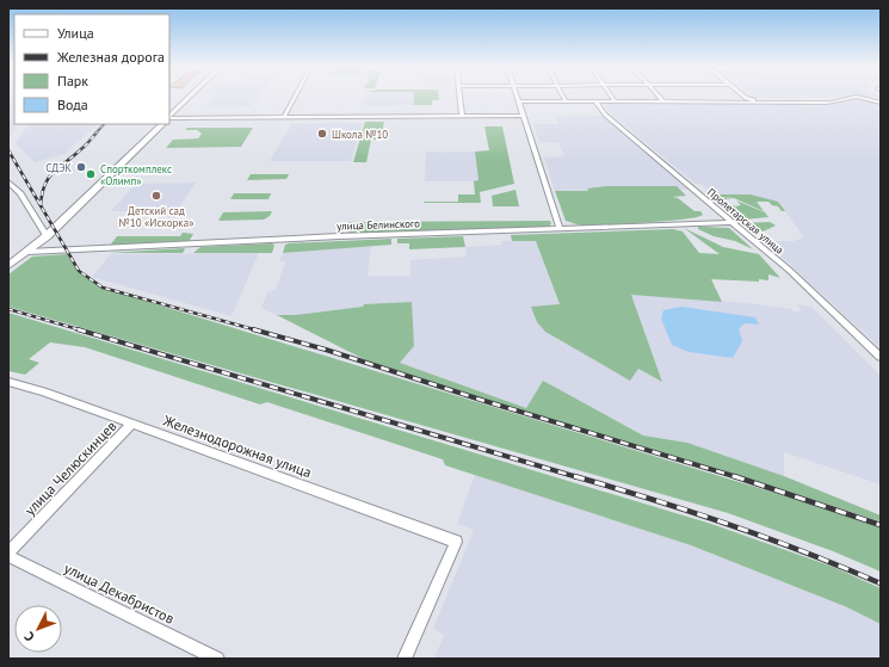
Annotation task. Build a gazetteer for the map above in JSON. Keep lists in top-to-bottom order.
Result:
{
  "streets": {
    "street": [
      "Пролетарская улица",
      "улица Белинского",
      "Железнодорожная улица",
      "улица Челюскинцев",
      "улица Декабристов"
    ]
  },
  "crossings": [
    ["Пролетарская улица", "улица Белинского"],
    ["Железнодорожная улица", "улица Челюскинцев"]
  ],
  "places": [
    "Школа №10",
    "СДЭК",
    "Спорткомплекс «Олимп»",
    "Детский сад №10 «Искорка»"
  ],
  "legend": [
    "Улица",
    "Железная дорога",
    "Парк",
    "Вода"
  ],
  "north": "bottom left"
}
